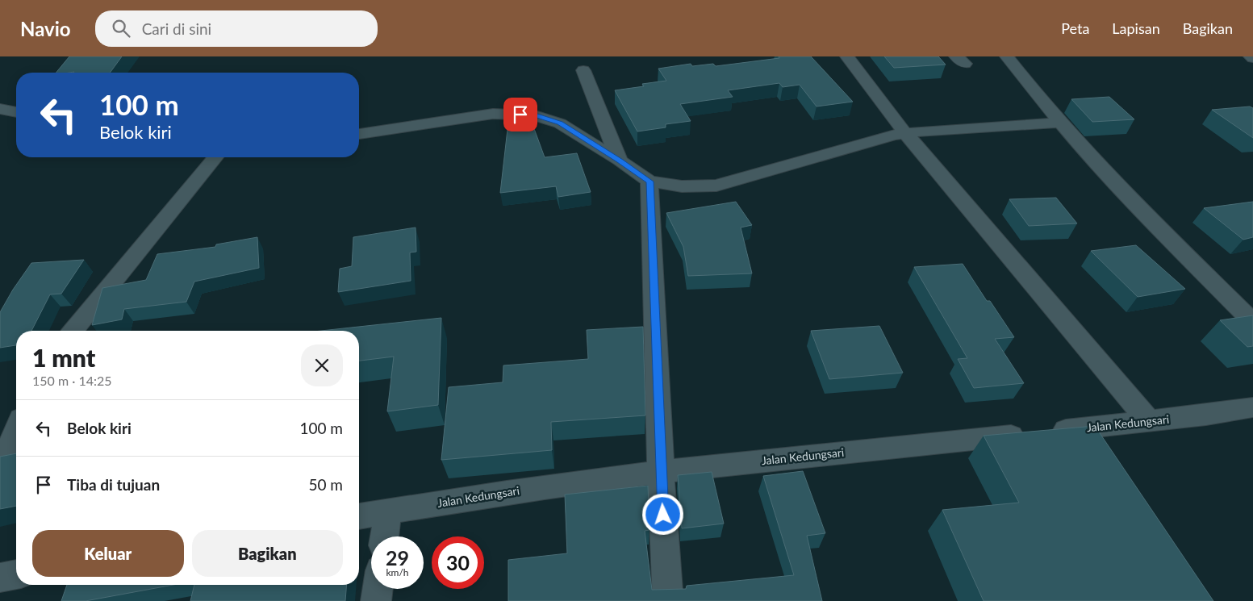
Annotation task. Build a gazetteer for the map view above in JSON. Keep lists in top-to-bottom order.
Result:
{
  "streets": {
    "street": ["Jalan Kedungsari"]
  },
  "page": {
    "header": "Navio",
    "search": "Cari di sini",
    "nav": ["Peta", "Lapisan", "Bagikan"],
    "turn": ["100 m", "Belok kiri"],
    "heading": ["1 mnt", "150 m · 14:25"],
    "list": [
      {
        "name": "Belok kiri",
        "value": "100 m"
      },
      {
        "name": "Tiba di tujuan",
        "value": "50 m"
      }
    ],
    "buttons": ["Keluar", "Bagikan"],
    "speed": "29 km/h",
    "limit": "30"
  }
}
